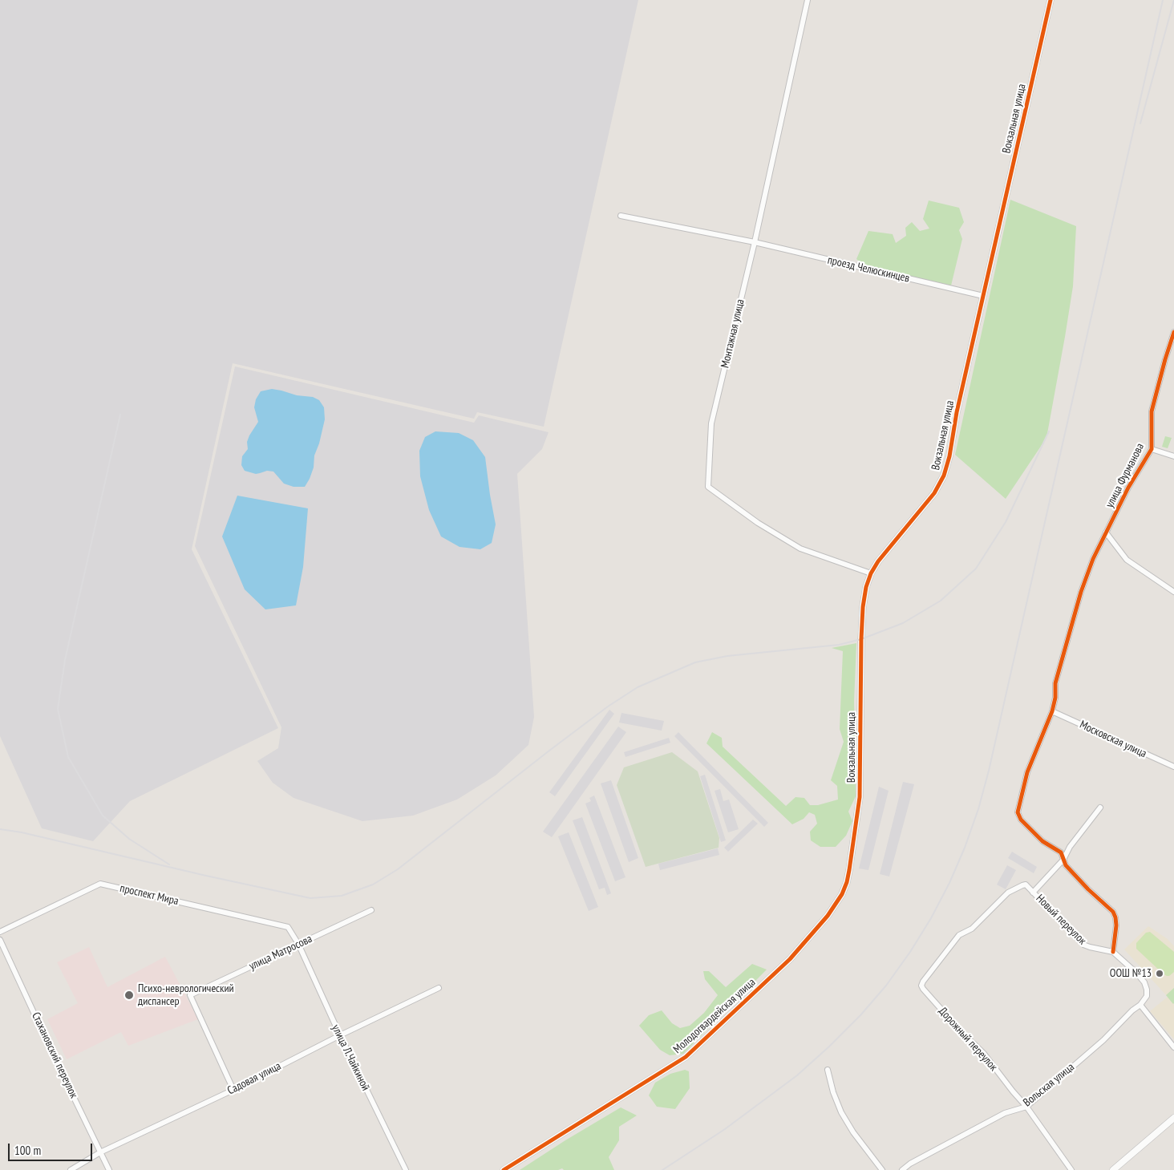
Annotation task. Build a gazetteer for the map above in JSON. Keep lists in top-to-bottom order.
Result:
{
  "streets": {
    "street": [
      "Вокзальная улица",
      "проезд Челюскинцев",
      "Монтажная улица",
      "улица Фурманова",
      "Московская улица",
      "проспект Мира",
      "Новый переулок",
      "улица Матросова",
      "Молодогвардейская улица",
      "Дорожный переулок",
      "Стахановский переулок",
      "улица Л.Чайкиной",
      "Садовая улица",
      "Вольская улица"
    ]
  },
  "crossings": [
    ["Вокзальная улица", "проезд Челюскинцев"],
    ["Вокзальная улица", "Монтажная улица"],
    ["Вокзальная улица", "Молодогвардейская улица"],
    ["проезд Челюскинцев", "Монтажная улица"],
    ["улица Фурманова", "Московская улица"],
    ["улица Фурманова", "Новый переулок"],
    ["проспект Мира", "улица Матросова"],
    ["проспект Мира", "улица Л.Чайкиной"],
    ["Новый переулок", "Дорожный переулок"],
    ["улица Матросова", "улица Л.Чайкиной"],
    ["улица Матросова", "Садовая улица"],
    ["Дорожный переулок", "Вольская улица"],
    ["Стахановский переулок", "Садовая улица"],
    ["улица Л.Чайкиной", "Садовая улица"]
  ],
  "places": ["ООШ №13", "Психо-неврологический диспансер"],
  "scale_bar": "100 m"
}
